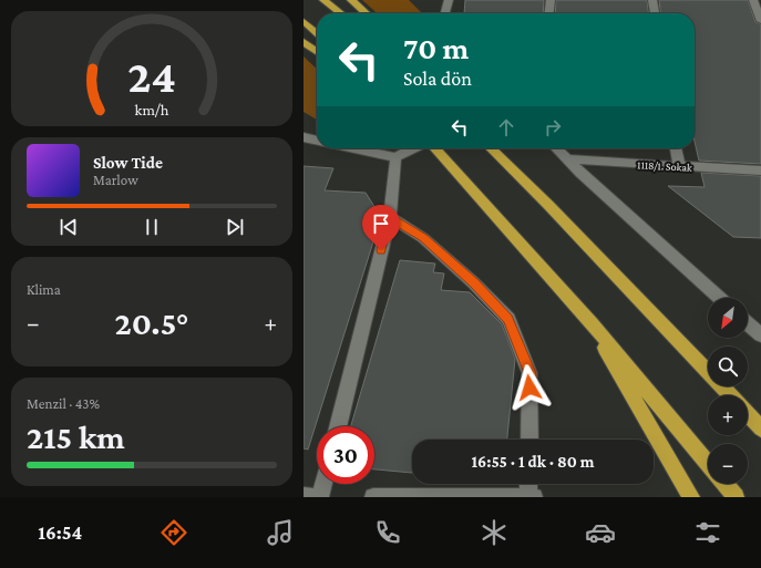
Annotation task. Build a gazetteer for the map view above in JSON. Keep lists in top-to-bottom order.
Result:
{
  "streets": {
    "street": ["1118/1. Sokak"]
  },
  "north": "bottom left",
  "page": {
    "turn": ["70 m", "Sola dön"],
    "song": ["Slow Tide", "Marlow"],
    "tile": [
      "Klima",
      ["Menzil · 43%", "215 km"]
    ],
    "map_buttons": ["+", "−"],
    "heat": ["−", "20.5°", "+"],
    "limit": "30",
    "trip": "16:55 · 1 dk · 80 m",
    "tabs": "16:54",
    "gauge": ["24", "km/h"]
  }
}
